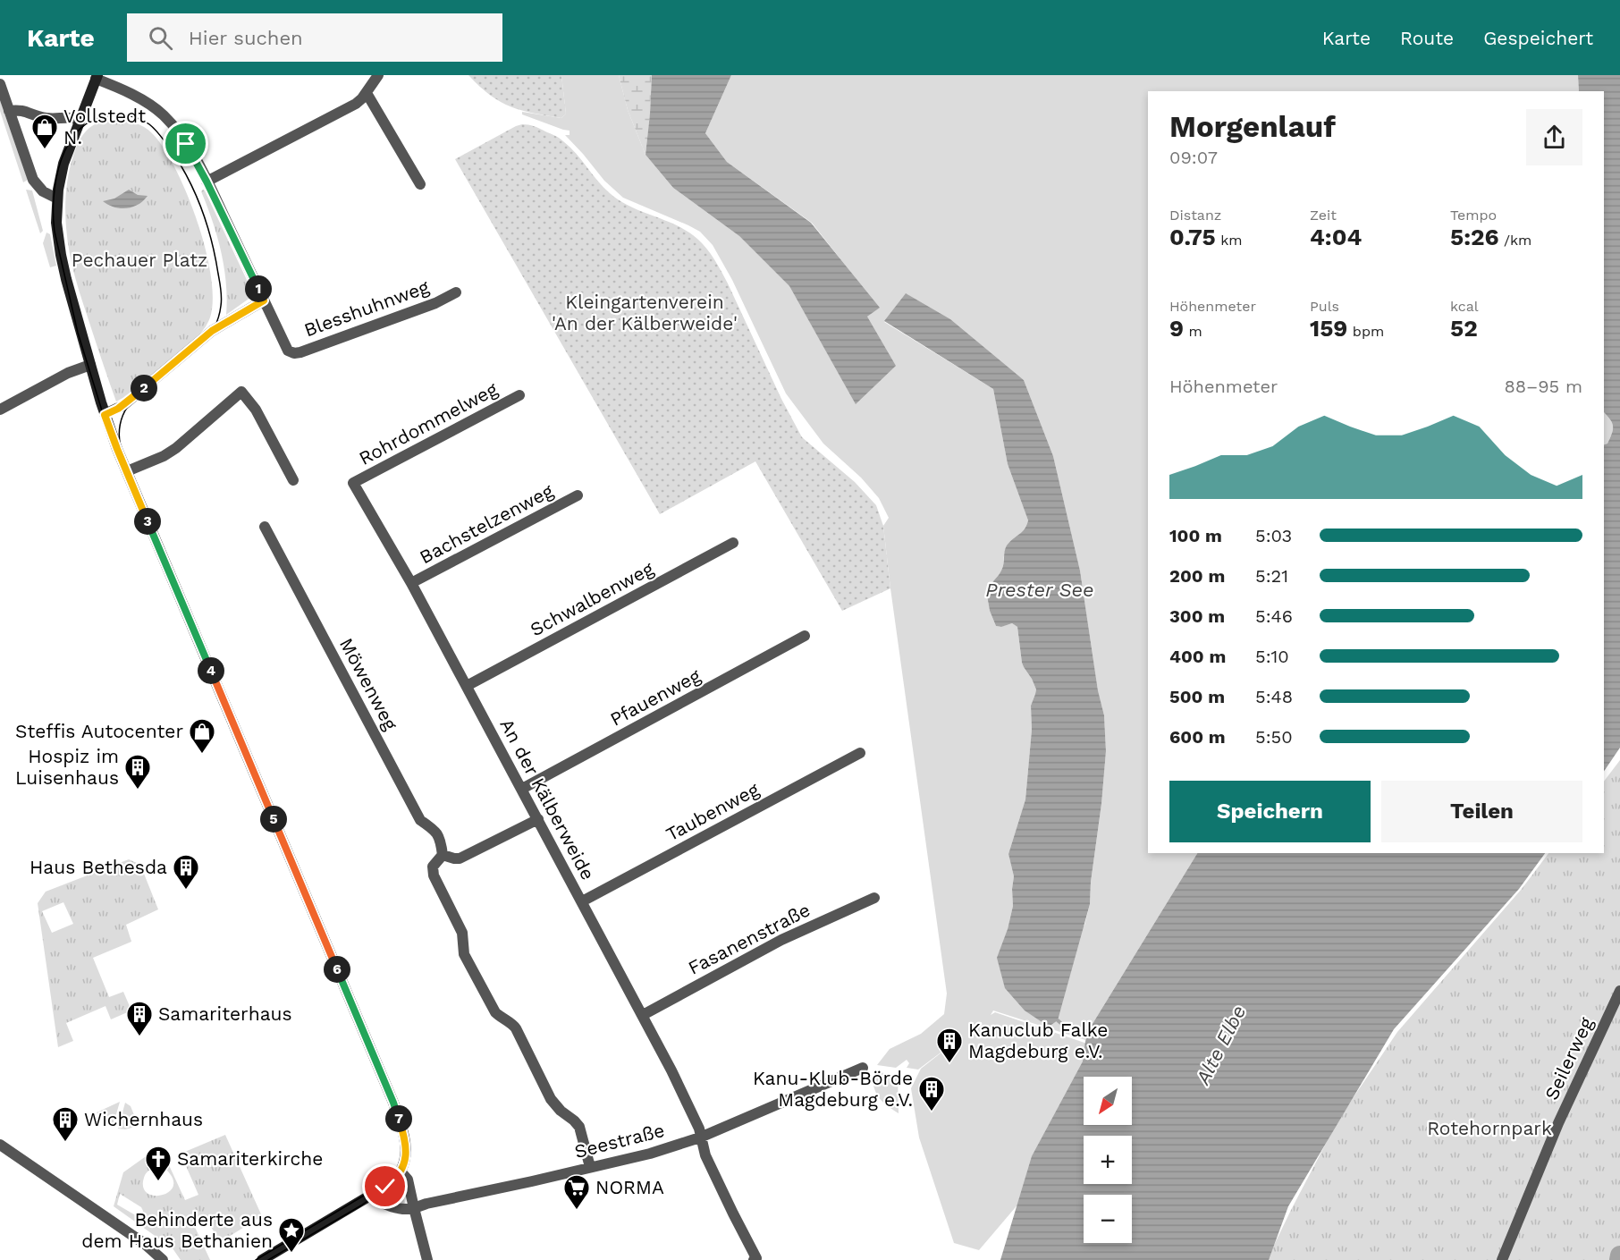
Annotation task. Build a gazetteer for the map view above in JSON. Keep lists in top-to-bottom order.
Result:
{
  "streets": {
    "street": [
      "Blesshuhnweg",
      "Rohrdommelweg",
      "Bachstelzenweg",
      "Schwalbenweg",
      "Möwenweg",
      "Pfauenweg",
      "An der Kälberweide",
      "Taubenweg",
      "Fasanenstraße",
      "Seilerweg",
      "Seestraße"
    ]
  },
  "crossings": [
    ["Rohrdommelweg", "An der Kälberweide"],
    ["Bachstelzenweg", "An der Kälberweide"],
    ["Schwalbenweg", "An der Kälberweide"],
    ["Pfauenweg", "An der Kälberweide"],
    ["An der Kälberweide", "Taubenweg"],
    ["An der Kälberweide", "Fasanenstraße"],
    ["An der Kälberweide", "Seestraße"]
  ],
  "water": ["Prester See", "Alte Elbe"],
  "parks": ["Pechauer Platz", "Kleingartenverein 'An der Kälberweide'", "Rotehornpark"],
  "places": {
    "shop": ["Vollstedt N.", "Steffis Autocenter"],
    "building": [
      "Hospiz im Luisenhaus",
      "Haus Bethesda",
      "Samariterhaus",
      "Kanuclub Falke Magdeburg e.V.",
      "Kanu-Klub-Börde Magdeburg e.V.",
      "Wichernhaus"
    ],
    "church": ["Samariterkirche"],
    "supermarket": ["NORMA"],
    "place": ["Behinderte aus dem Haus Bethanien"]
  },
  "north": "bottom left",
  "page": {
    "header": "Karte",
    "search": "Hier suchen",
    "nav": ["Karte", "Route", "Gespeichert"],
    "heading": ["Morgenlauf", "09:07"],
    "stats": [
      ["Distanz", "0.75 km"],
      ["Zeit", "4:04"],
      ["Tempo", "5:26 /km"],
      ["Höhenmeter", "9 m"],
      ["Puls", "159 bpm"],
      ["kcal", "52"]
    ],
    "pins": [
      "1",
      "2",
      "3",
      "4",
      "5",
      "6",
      "7"
    ],
    "chart": ["Höhenmeter", "88–95 m"],
    "list": [
      {
        "name": "100 m",
        "note": "5:03"
      },
      {
        "name": "200 m",
        "note": "5:21"
      },
      {
        "name": "300 m",
        "note": "5:46"
      },
      {
        "name": "400 m",
        "note": "5:10"
      },
      {
        "name": "500 m",
        "note": "5:48"
      },
      {
        "name": "600 m",
        "note": "5:50"
      }
    ],
    "buttons": ["Speichern", "Teilen"],
    "map_buttons": ["+", "−"]
  }
}
